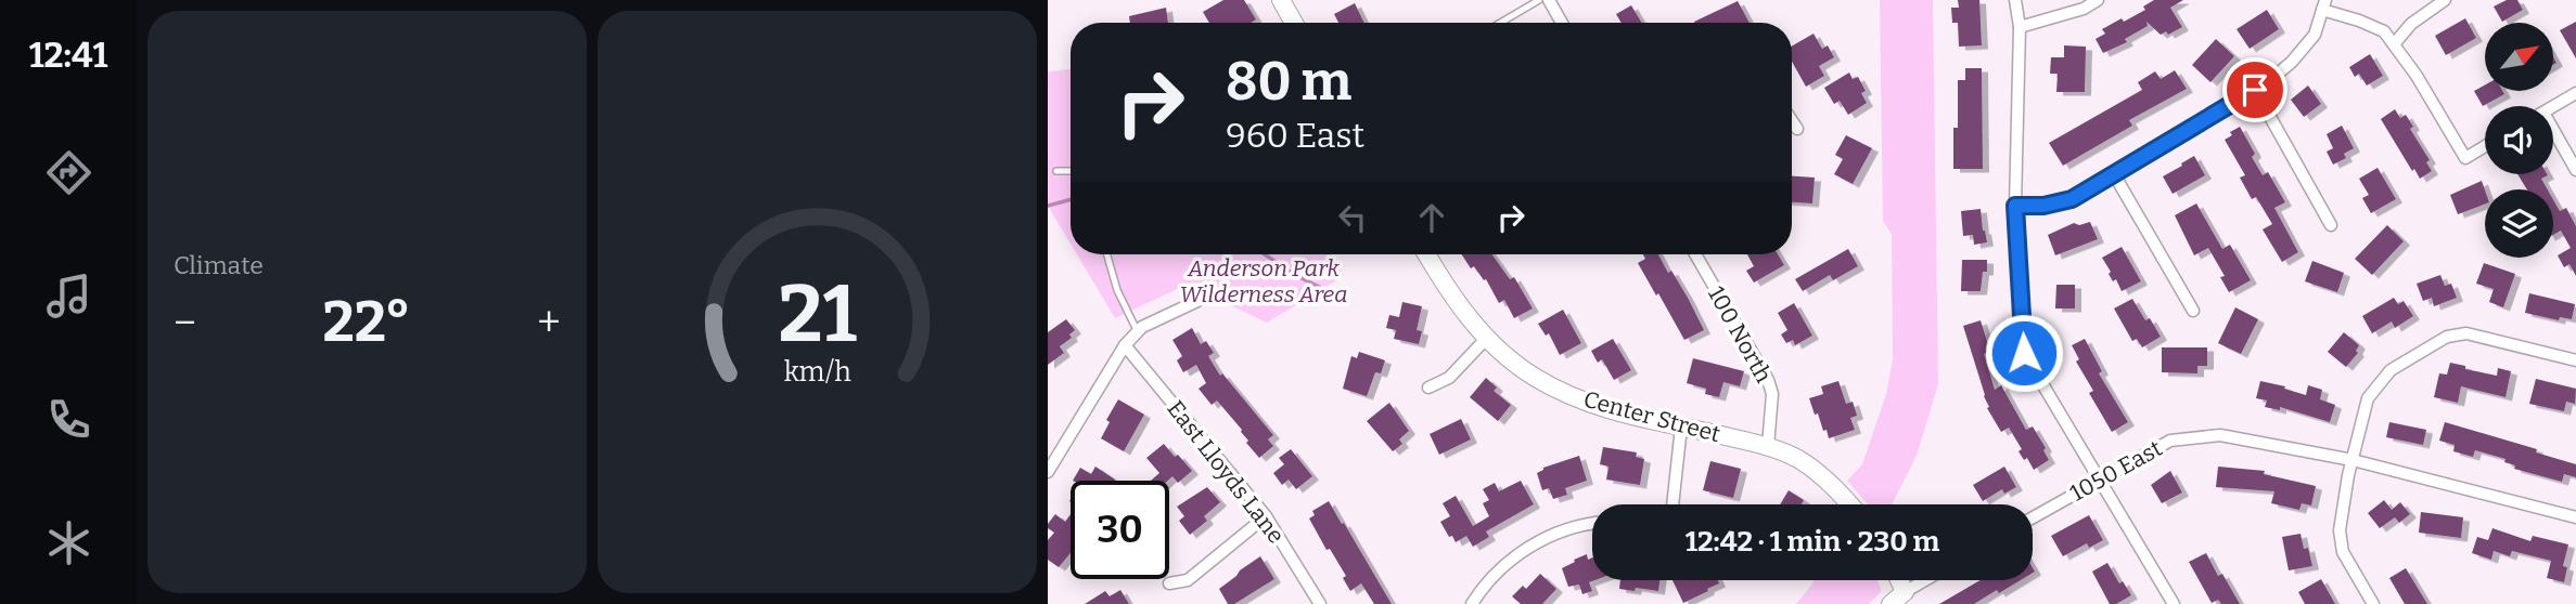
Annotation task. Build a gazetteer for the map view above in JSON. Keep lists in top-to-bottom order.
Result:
{
  "streets": {
    "street": [
      "100 North",
      "Center Street",
      "1050 East",
      "East Lloyds Lane"
    ]
  },
  "crossings": [
    ["100 North", "Center Street"]
  ],
  "parks": ["Anderson Park Wilderness Area"],
  "north": "top right",
  "page": {
    "tabs": "12:41",
    "tile": "Climate",
    "turn": ["80 m", "960 East"],
    "heat": ["−", "22°", "+"],
    "limit": "30",
    "trip": "12:42 · 1 min · 230 m",
    "gauge": ["21", "km/h"]
  }
}
